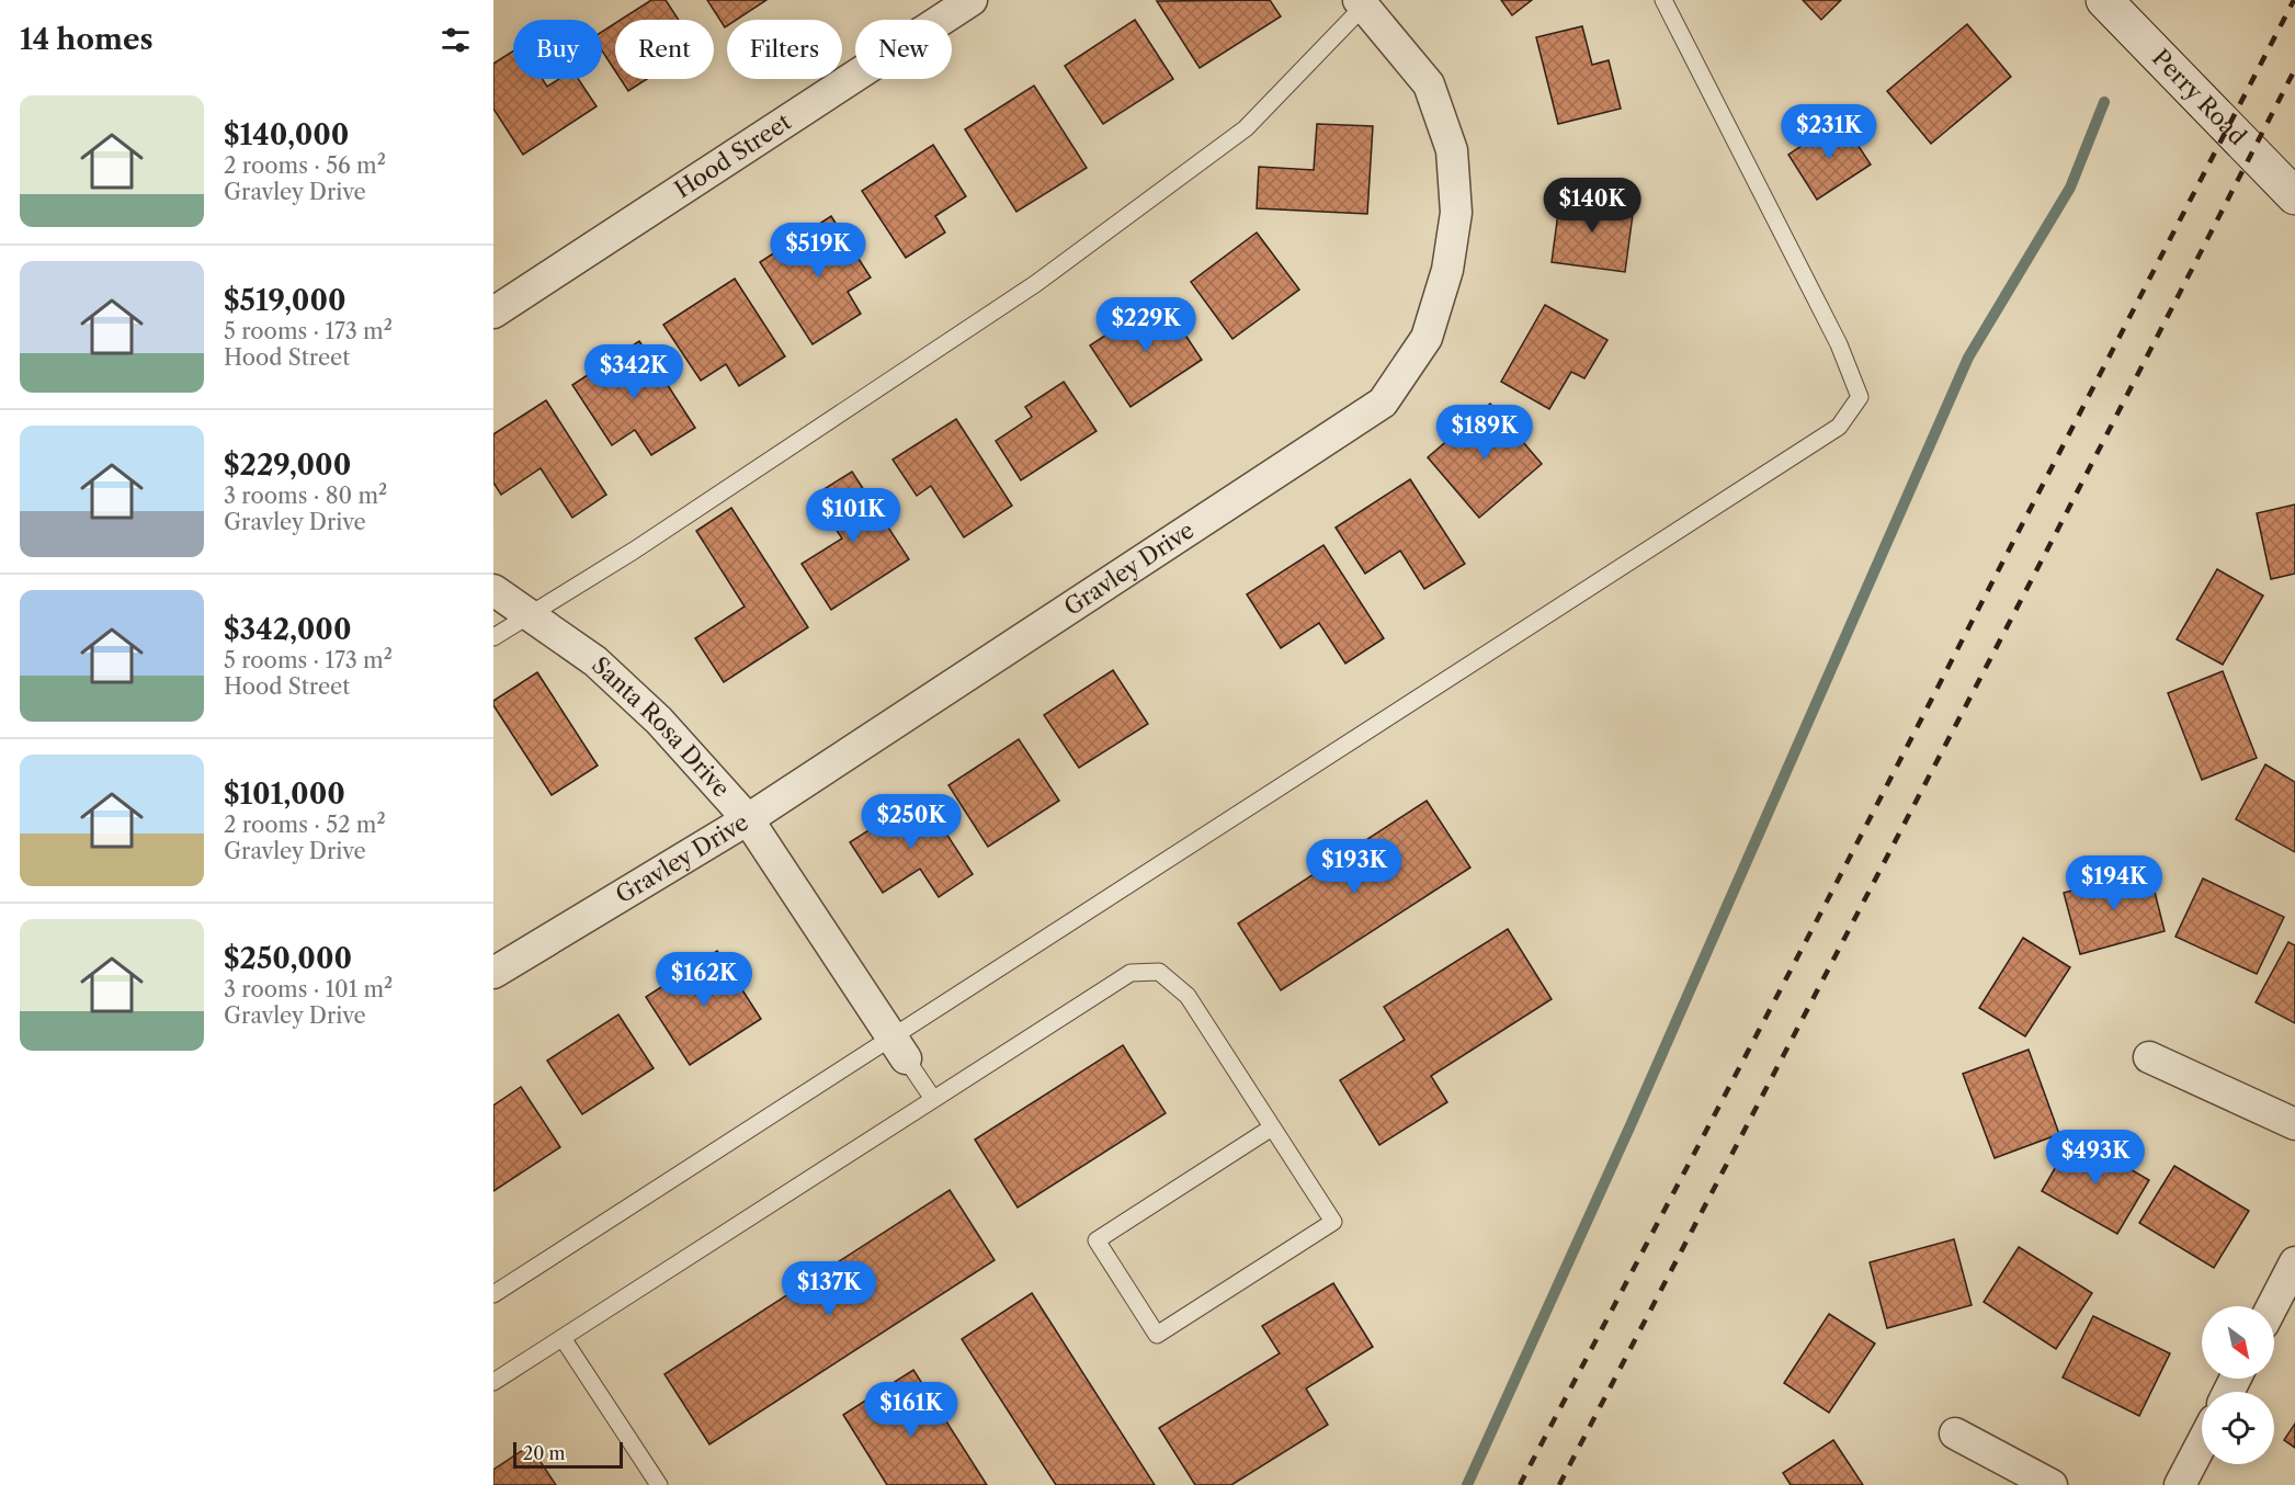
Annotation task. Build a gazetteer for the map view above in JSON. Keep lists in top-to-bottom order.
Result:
{
  "streets": {
    "street": [
      "Perry Road",
      "Hood Street",
      "Gravley Drive",
      "Santa Rosa Drive"
    ]
  },
  "crossings": [
    ["Gravley Drive", "Santa Rosa Drive"]
  ],
  "scale_bar": "20 m",
  "north": "bottom right",
  "page": {
    "heading": "14 homes",
    "chip": [
      "Buy",
      "Rent",
      "Filters",
      "New"
    ],
    "list": [
      {
        "name": "$140,000",
        "note": "2 rooms · 56 m² · Gravley Drive"
      },
      {
        "name": "$519,000",
        "note": "5 rooms · 173 m² · Hood Street"
      },
      {
        "name": "$229,000",
        "note": "3 rooms · 80 m² · Gravley Drive"
      },
      {
        "name": "$342,000",
        "note": "5 rooms · 173 m² · Hood Street"
      },
      {
        "name": "$101,000",
        "note": "2 rooms · 52 m² · Gravley Drive"
      },
      {
        "name": "$250,000",
        "note": "3 rooms · 101 m² · Gravley Drive"
      }
    ],
    "price": [
      "$231K",
      "$140K",
      "$519K",
      "$229K",
      "$342K",
      "$189K",
      "$101K",
      "$250K",
      "$193K",
      "$194K",
      "$162K",
      "$493K",
      "$137K",
      "$161K"
    ],
    "scale": "20 m"
  }
}
